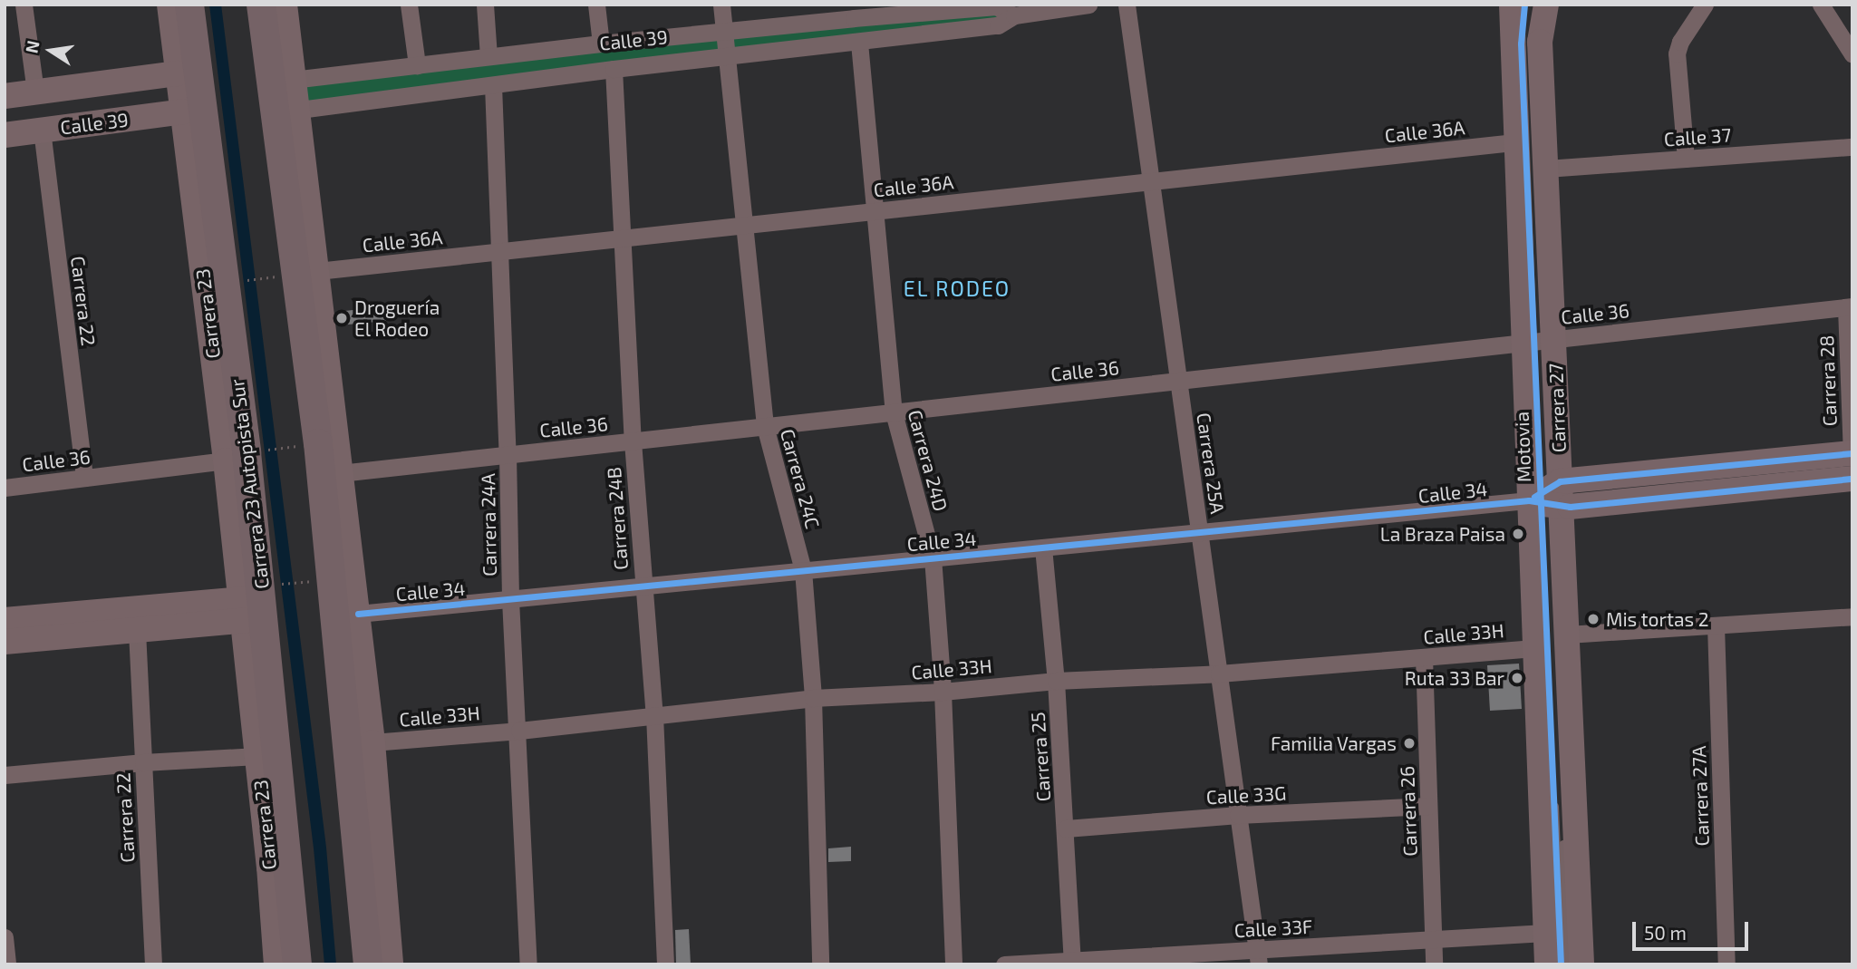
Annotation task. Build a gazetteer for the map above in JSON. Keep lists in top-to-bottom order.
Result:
{
  "streets": {
    "main road": ["Carrera 23 Autopista Sur"],
    "street": [
      "Calle 39",
      "Calle 36A",
      "Calle 37",
      "Carrera 22",
      "Carrera 23",
      "Calle 36",
      "Carrera 28",
      "Carrera 27",
      "Carrera 24D",
      "Carrera 25A",
      "Carrera 24C",
      "Calle 34",
      "Carrera 24B",
      "Carrera 24A",
      "Calle 33H",
      "Carrera 25",
      "Calle 33G",
      "Carrera 27A",
      "Carrera 26",
      "Calle 33F"
    ],
    "lane": ["Motovia"]
  },
  "crossings": [
    ["Calle 39", "Carrera 22"],
    ["Calle 39", "Carrera 23"],
    ["Calle 39", "Carrera 24D"],
    ["Calle 39", "Carrera 24C"],
    ["Calle 39", "Carrera 24B"],
    ["Calle 39", "Carrera 24A"],
    ["Calle 36A", "Carrera 27"],
    ["Calle 36A", "Carrera 24D"],
    ["Calle 36A", "Carrera 25A"],
    ["Calle 36A", "Carrera 24C"],
    ["Calle 36A", "Carrera 24B"],
    ["Calle 36A", "Carrera 24A"],
    ["Calle 37", "Carrera 27"],
    ["Carrera 22", "Calle 36"],
    ["Carrera 23", "Calle 36"],
    ["Carrera 23", "Carrera 23 Autopista Sur"],
    ["Calle 36", "Carrera 28"],
    ["Calle 36", "Carrera 27"],
    ["Calle 36", "Carrera 24D"],
    ["Calle 36", "Carrera 25A"],
    ["Calle 36", "Carrera 24C"],
    ["Calle 36", "Carrera 24B"],
    ["Calle 36", "Carrera 24A"],
    ["Carrera 28", "Calle 34"],
    ["Carrera 27", "Motovia"],
    ["Carrera 27", "Calle 34"],
    ["Carrera 27", "Calle 33H"],
    ["Carrera 27", "Calle 33F"],
    ["Motovia", "Calle 34"],
    ["Carrera 24D", "Calle 34"],
    ["Carrera 24D", "Calle 33H"],
    ["Carrera 25A", "Calle 34"],
    ["Carrera 25A", "Calle 33H"],
    ["Carrera 25A", "Calle 33G"],
    ["Carrera 25A", "Calle 33F"],
    ["Carrera 24C", "Calle 34"],
    ["Carrera 24C", "Calle 33H"],
    ["Calle 34", "Carrera 24B"],
    ["Calle 34", "Carrera 24A"],
    ["Calle 34", "Carrera 25"],
    ["Carrera 24B", "Calle 33H"],
    ["Carrera 24A", "Calle 33H"],
    ["Calle 33H", "Carrera 25"],
    ["Calle 33H", "Carrera 26"],
    ["Carrera 25", "Calle 33G"],
    ["Carrera 25", "Calle 33F"],
    ["Calle 33G", "Carrera 26"],
    ["Carrera 26", "Calle 33F"]
  ],
  "districts": ["EL RODEO"],
  "places": [
    "Droguería El Rodeo",
    "La Braza Paisa",
    "Mis tortas 2",
    "Ruta 33 Bar",
    "Familia Vargas"
  ],
  "scale_bar": "50 m",
  "north": "left"
}
